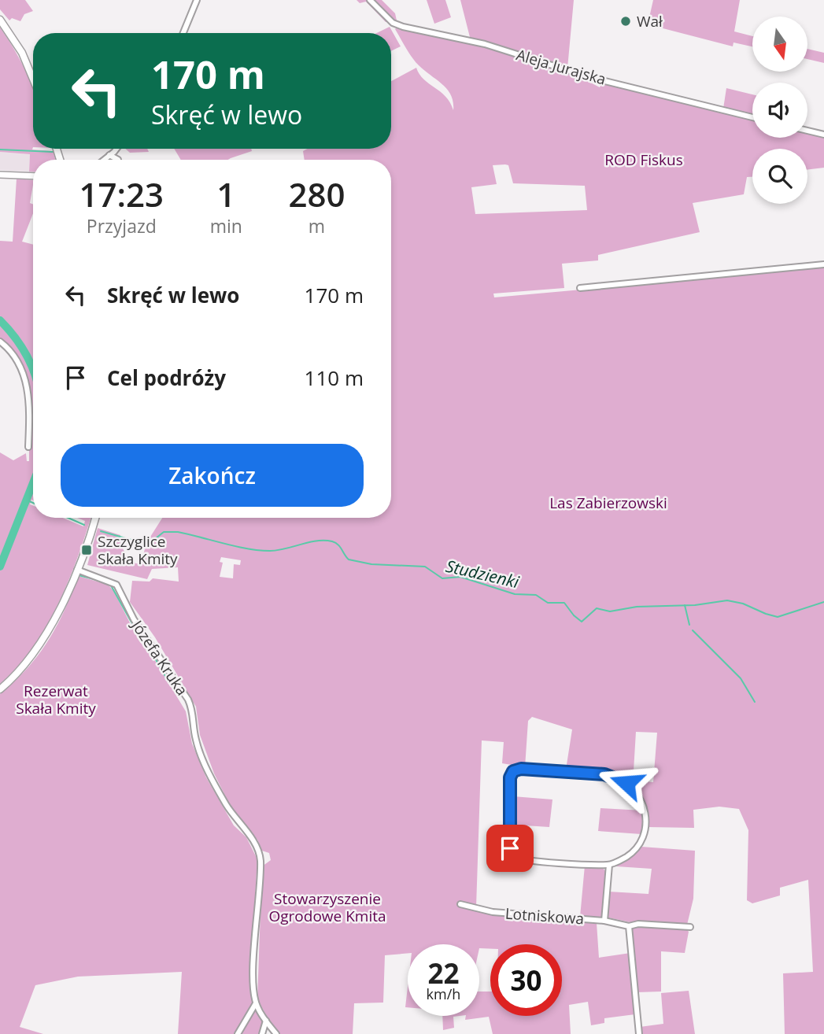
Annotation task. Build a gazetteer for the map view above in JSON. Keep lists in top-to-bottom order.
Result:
{
  "streets": {
    "street": ["Aleja Jurajska", "Józefa Kruka", "Lotniskowa"]
  },
  "water": ["Studzienki"],
  "parks": [
    "ROD Fiskus",
    "Las Zabierzowski",
    "Rezerwat Skała Kmity",
    "Stowarzyszenie Ogrodowe Kmita"
  ],
  "places": {
    "other": ["Wał"],
    "transit": ["Szczyglice Skała Kmity"]
  },
  "north": "bottom",
  "page": {
    "turn": ["170 m", "Skręć w lewo"],
    "eta": [
      "17:23",
      "Przyjazd",
      "1",
      "min",
      "280",
      "m"
    ],
    "list": [
      {
        "name": "Skręć w lewo",
        "value": "170 m"
      },
      {
        "name": "Cel podróży",
        "value": "110 m"
      }
    ],
    "buttons": "Zakończ",
    "speed": "22 km/h",
    "limit": "30"
  }
}
